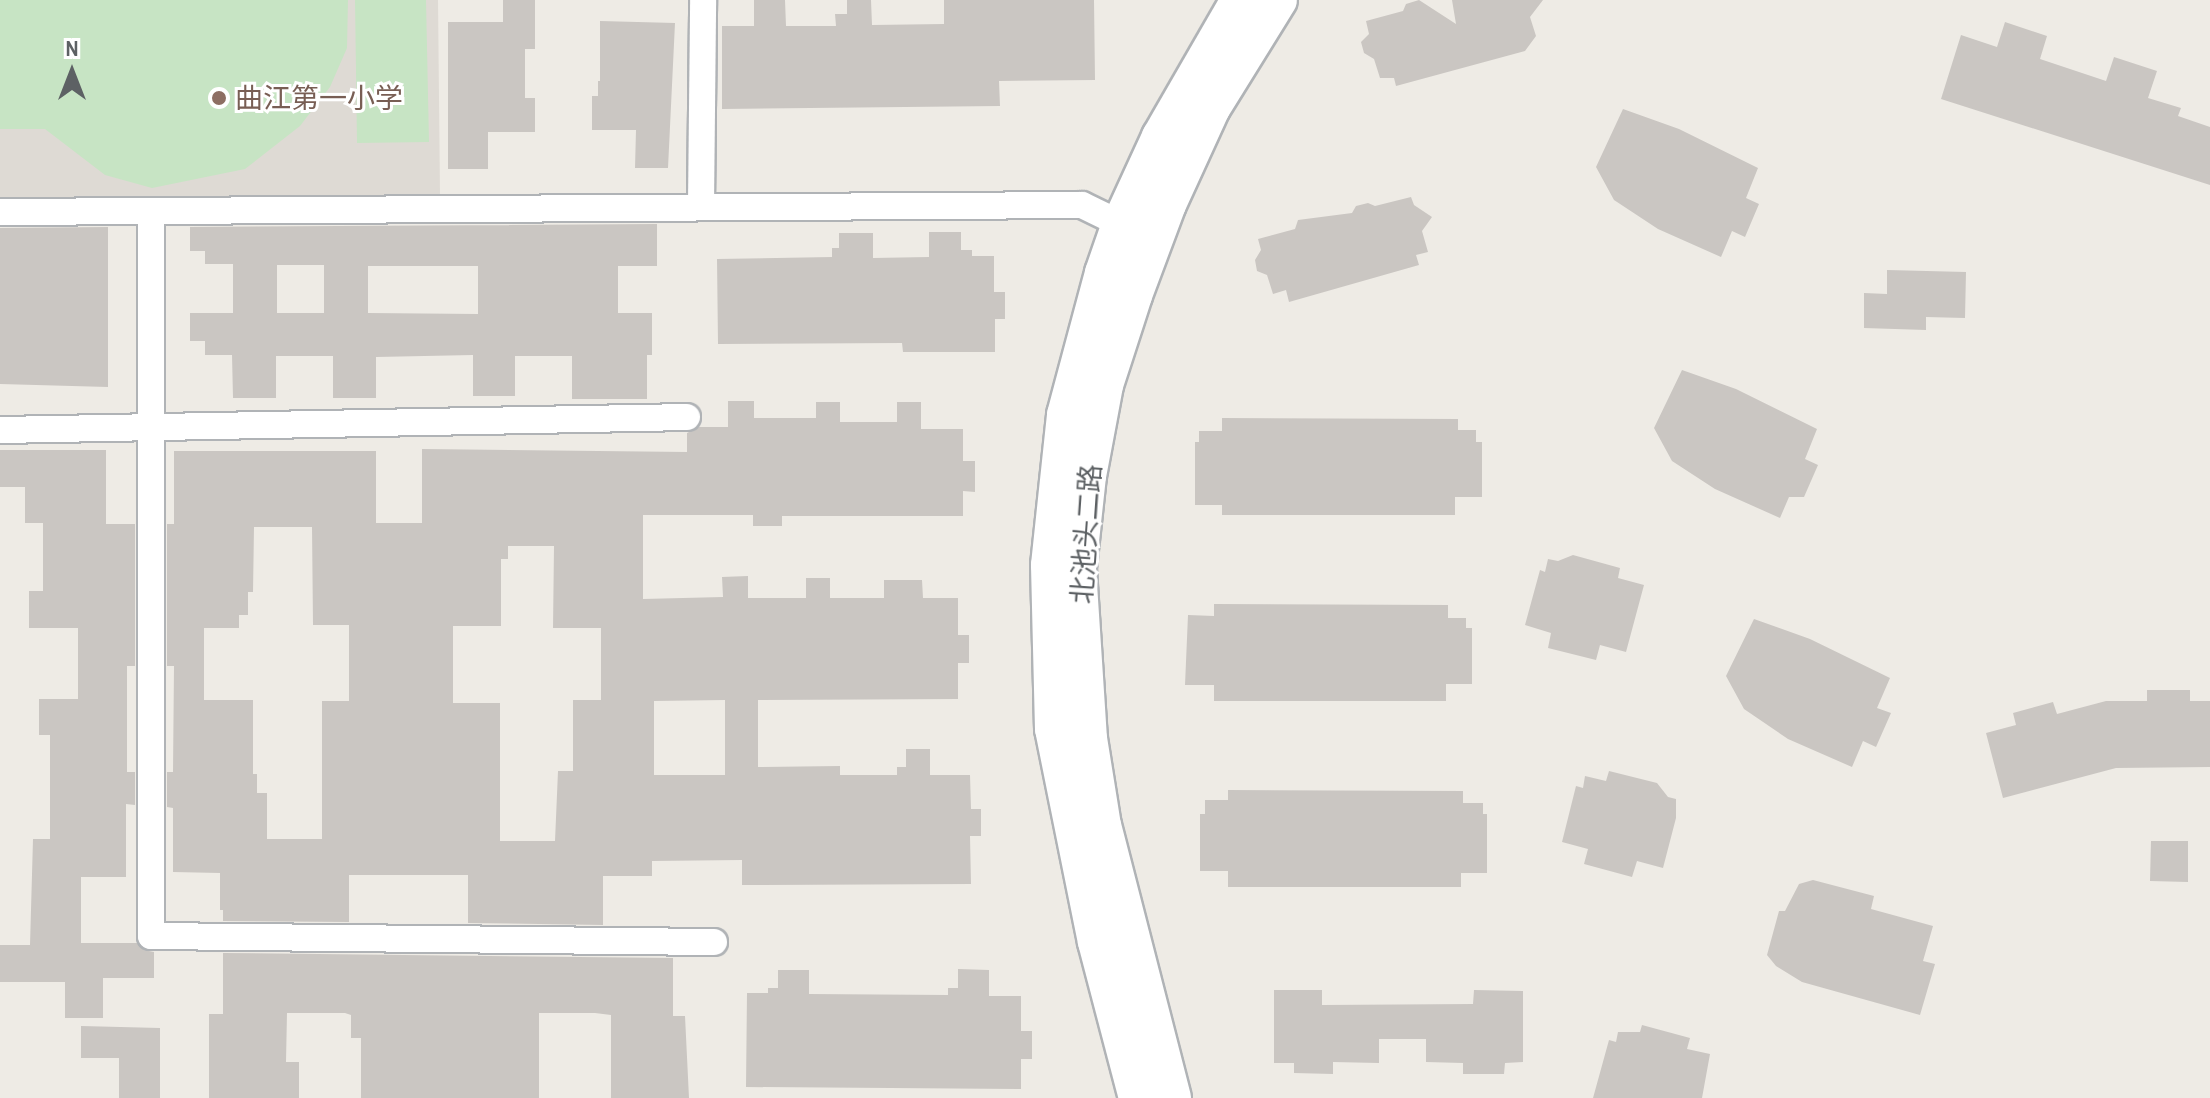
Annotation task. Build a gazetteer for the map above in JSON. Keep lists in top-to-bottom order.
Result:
{
  "streets": {
    "main road": ["北池头二路"]
  },
  "places": ["曲江第一小学"],
  "north": "top"
}
